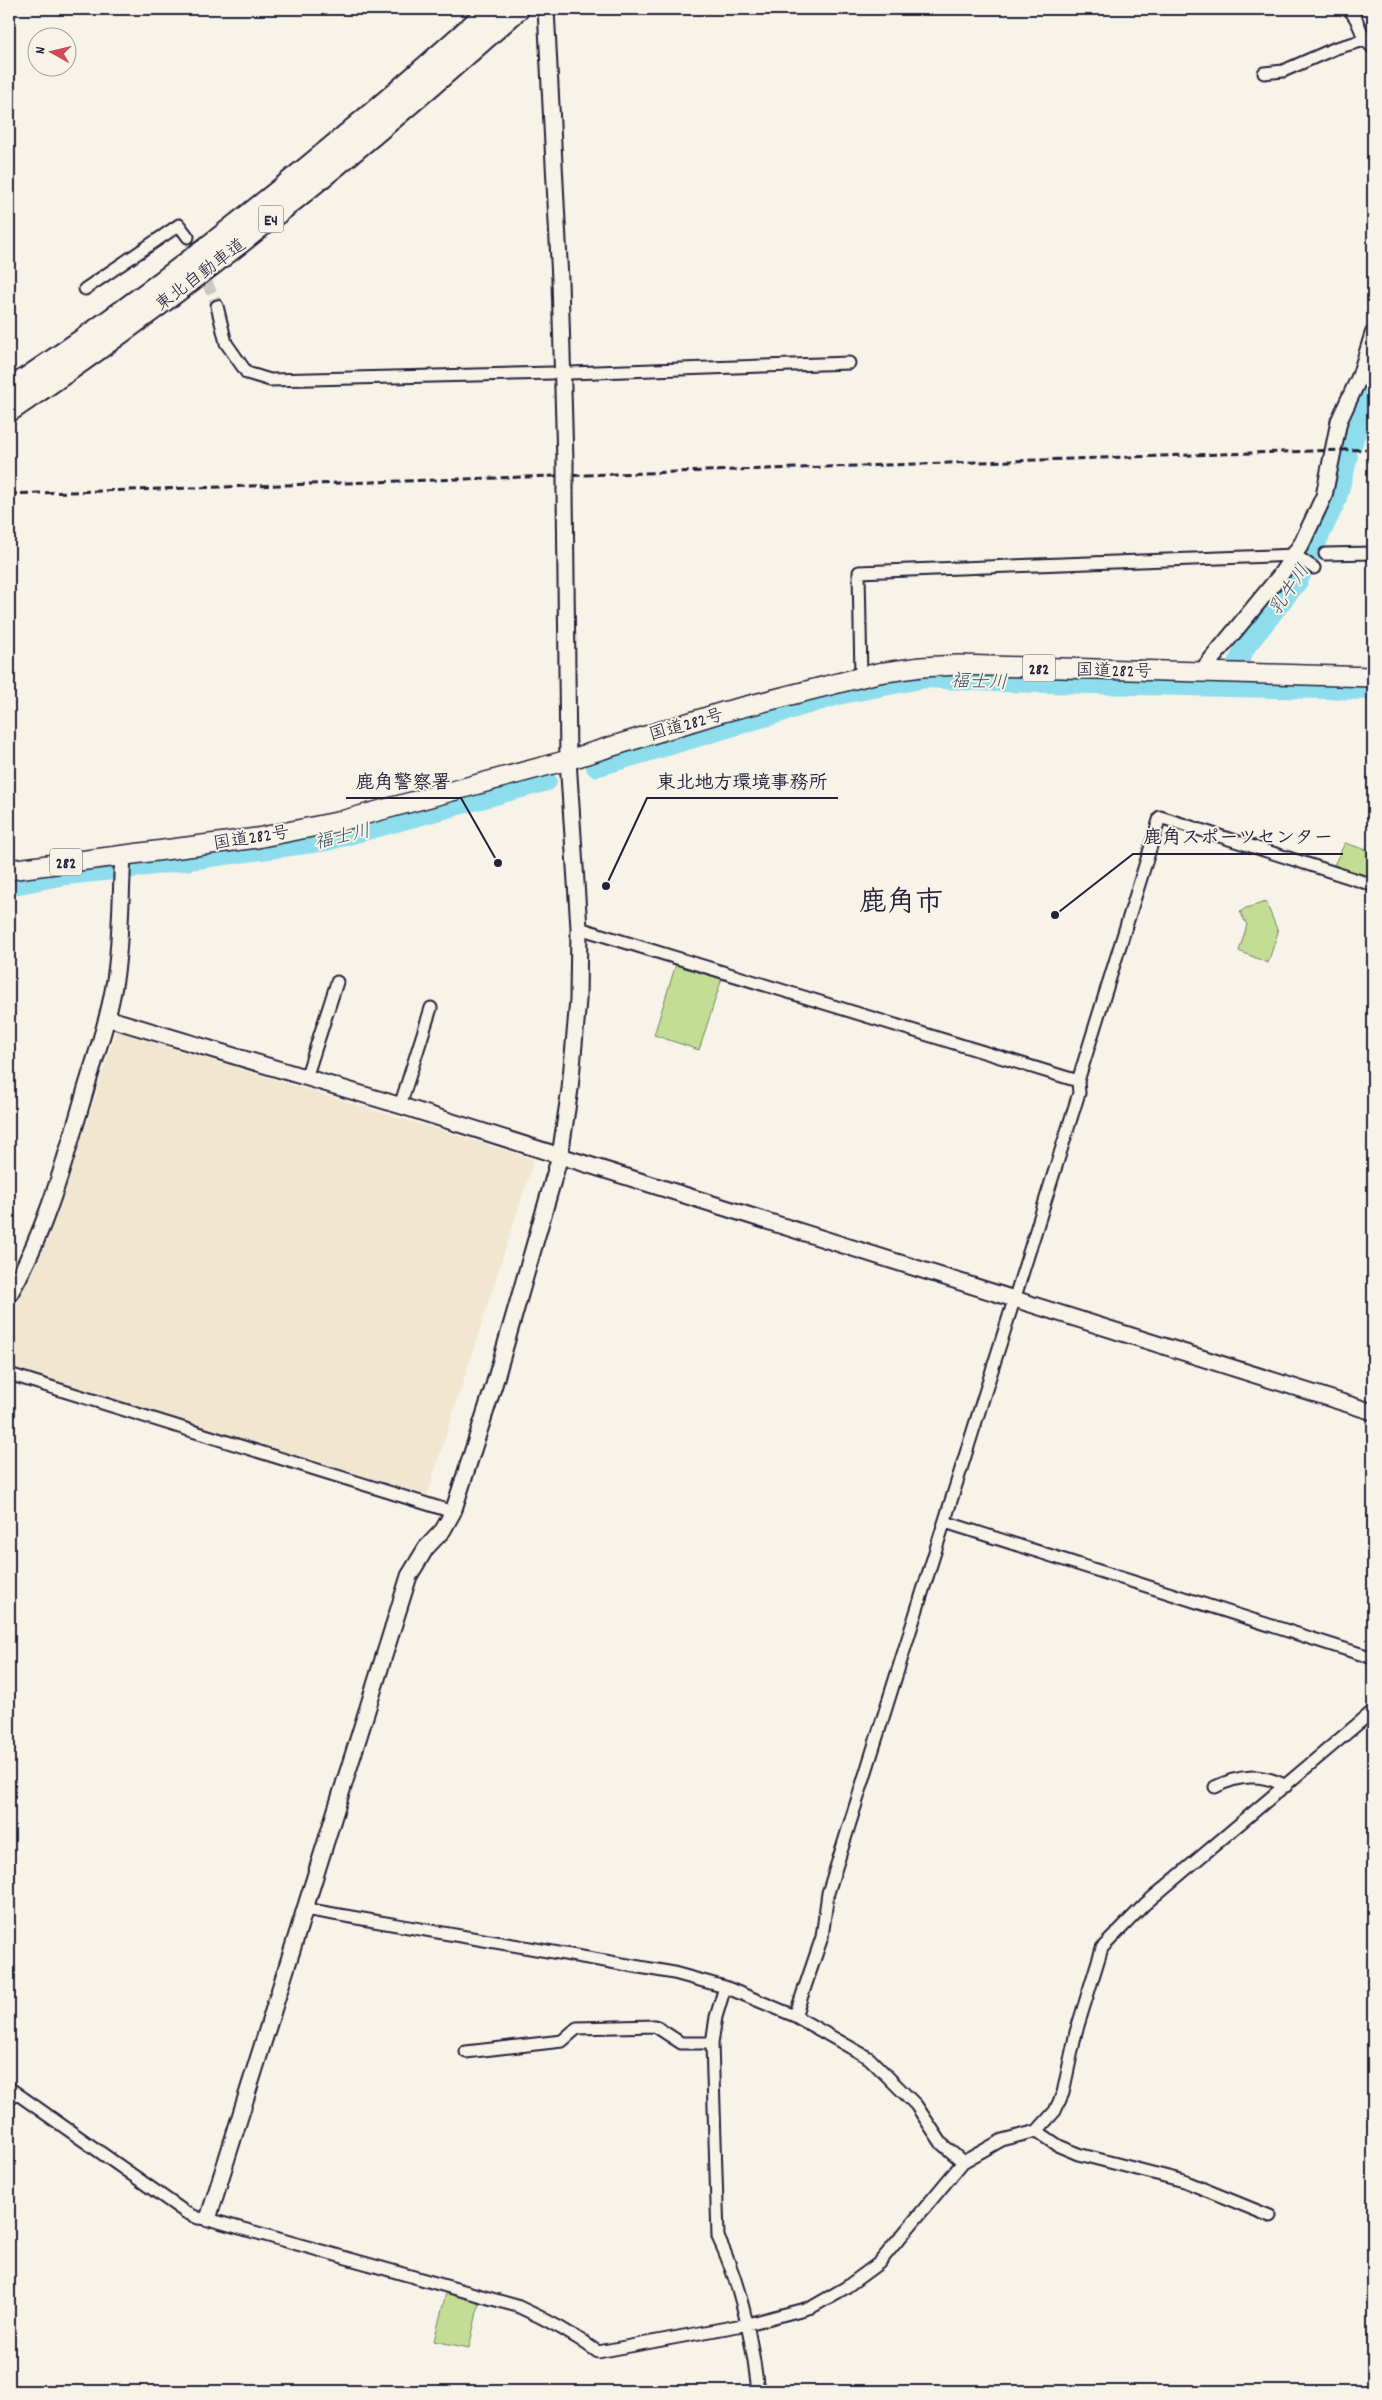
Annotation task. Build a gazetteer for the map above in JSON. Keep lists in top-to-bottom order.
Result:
{
  "streets": {
    "highway": [
      "E4",
      "東北自動車道",
      "282",
      "国道282号"
    ]
  },
  "districts": ["鹿角市"],
  "water": ["乳牛川", "福士川"],
  "places": ["鹿角警察署", "東北地方環境事務所", "鹿角スポーツセンター"],
  "north": "left"
}
